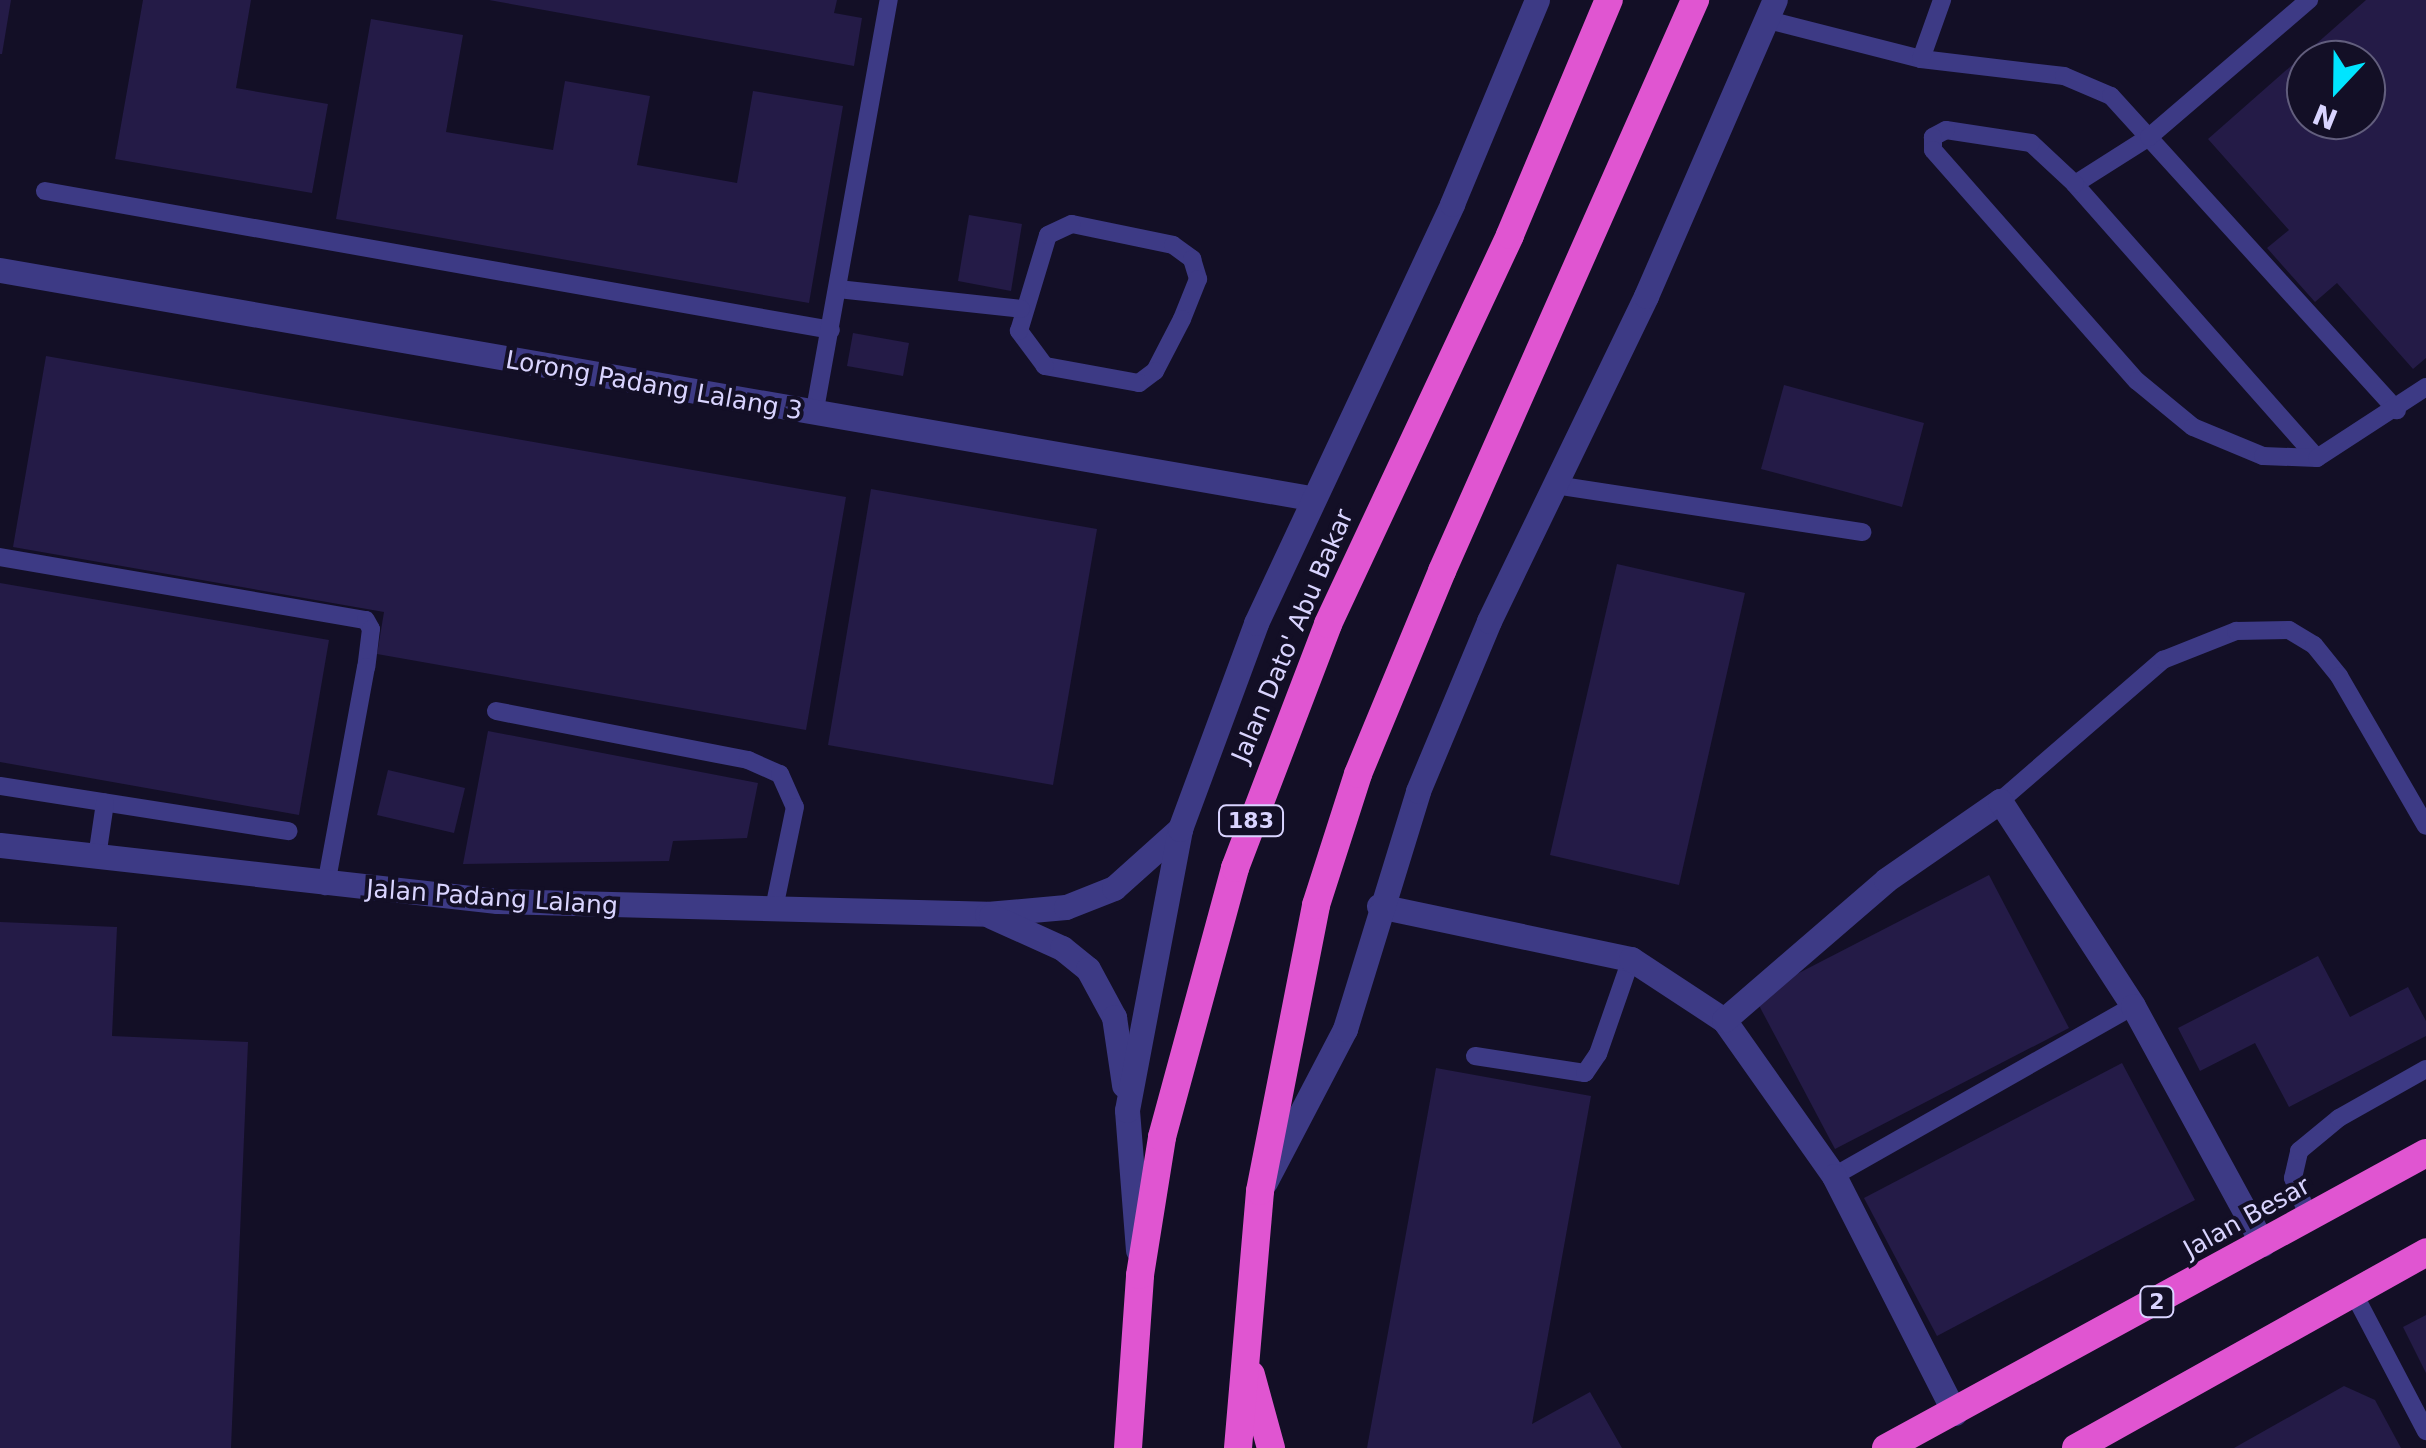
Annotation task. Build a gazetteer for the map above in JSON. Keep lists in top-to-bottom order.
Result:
{
  "streets": {
    "highway": [
      "Jalan Dato' Abu Bakar",
      "183",
      "Jalan Besar",
      "2"
    ],
    "street": ["Lorong Padang Lalang 3", "Jalan Padang Lalang"]
  },
  "north": "bottom"
}
